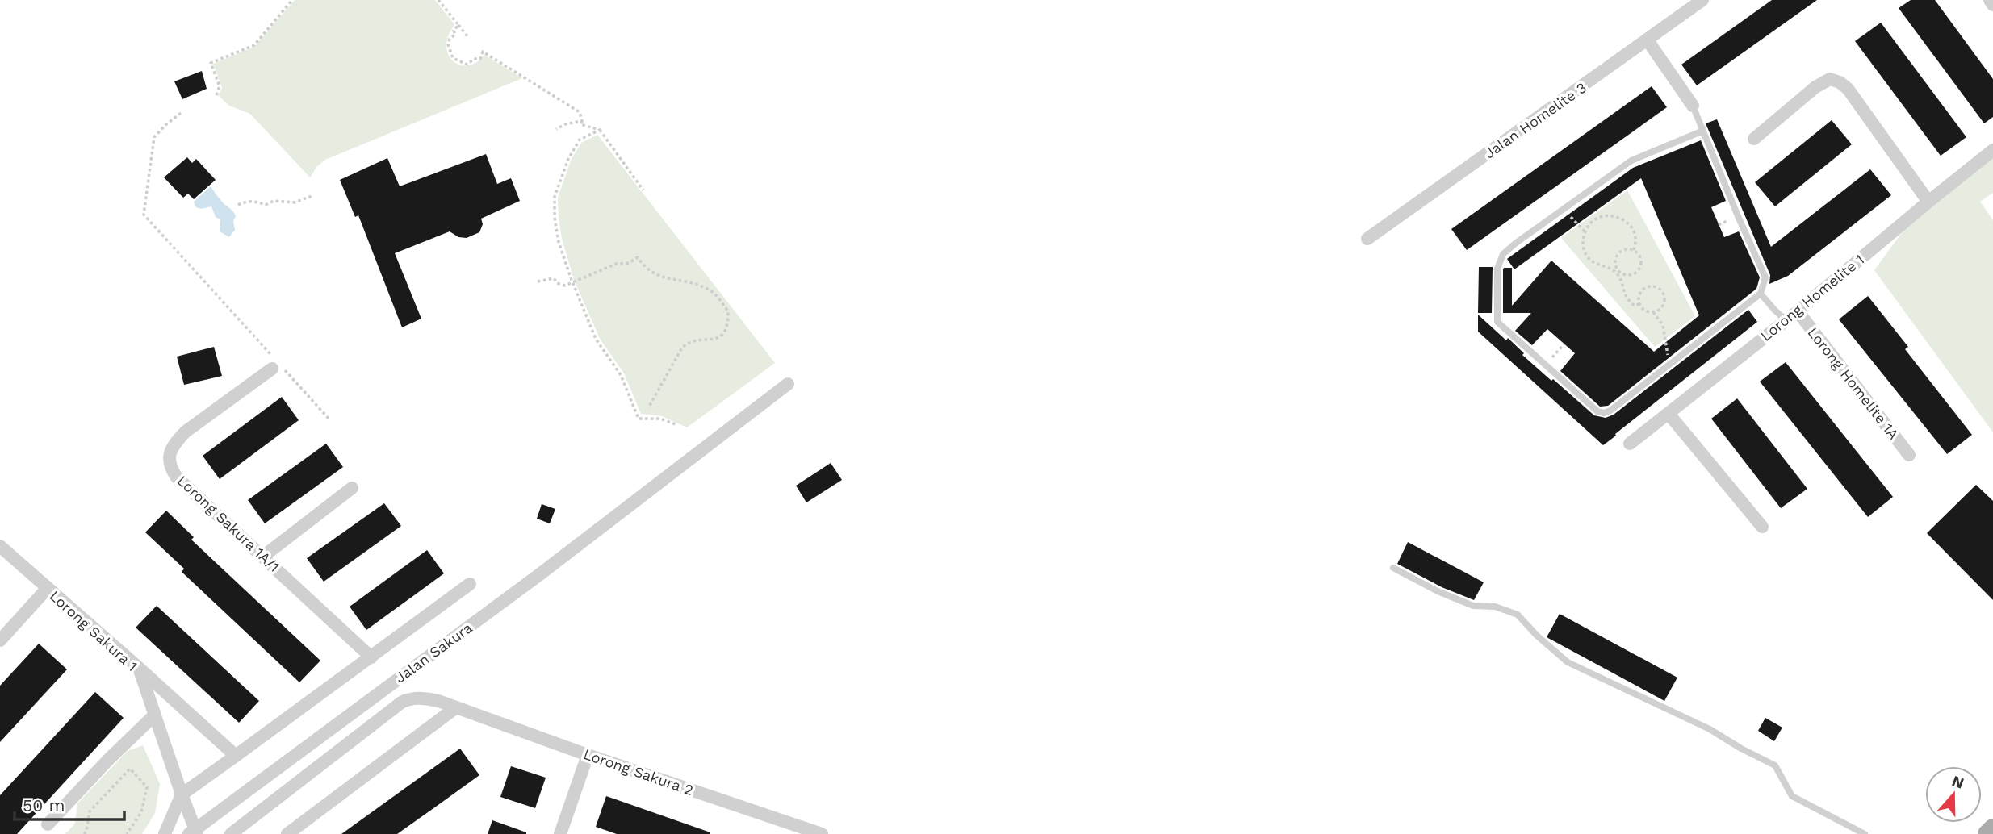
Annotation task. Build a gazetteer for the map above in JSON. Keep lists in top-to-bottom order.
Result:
{
  "streets": {
    "street": [
      "Jalan Homelite 3",
      "Lorong Homelite 1",
      "Lorong Homelite 1A",
      "Lorong Sakura 1A/1",
      "Lorong Sakura 1",
      "Jalan Sakura",
      "Lorong Sakura 2"
    ]
  },
  "crossings": [
    ["Lorong Homelite 1", "Lorong Homelite 1A"],
    ["Lorong Sakura 1", "Jalan Sakura"],
    ["Jalan Sakura", "Lorong Sakura 2"]
  ],
  "scale_bar": "50 m",
  "north": "top"
}
